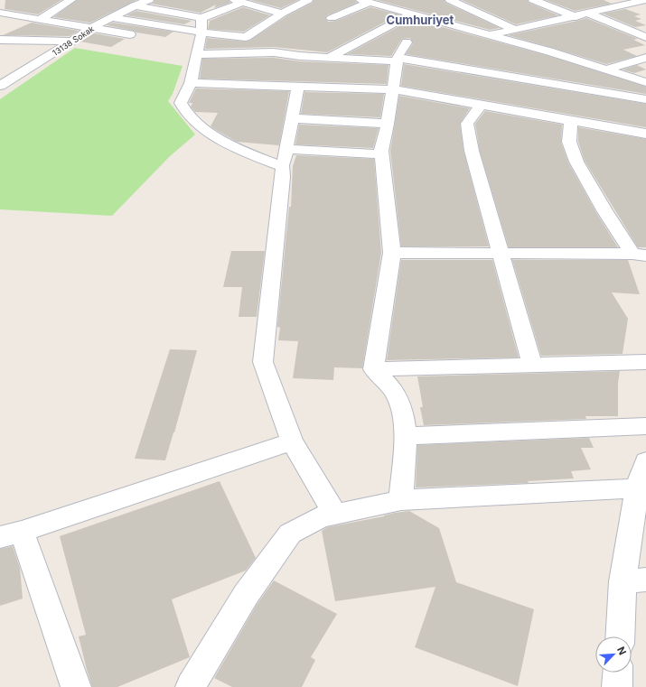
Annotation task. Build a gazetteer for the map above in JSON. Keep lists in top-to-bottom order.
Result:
{
  "streets": {
    "street": ["13138 Sokak"]
  },
  "districts": ["Cumhuriyet"],
  "north": "top right"
}
